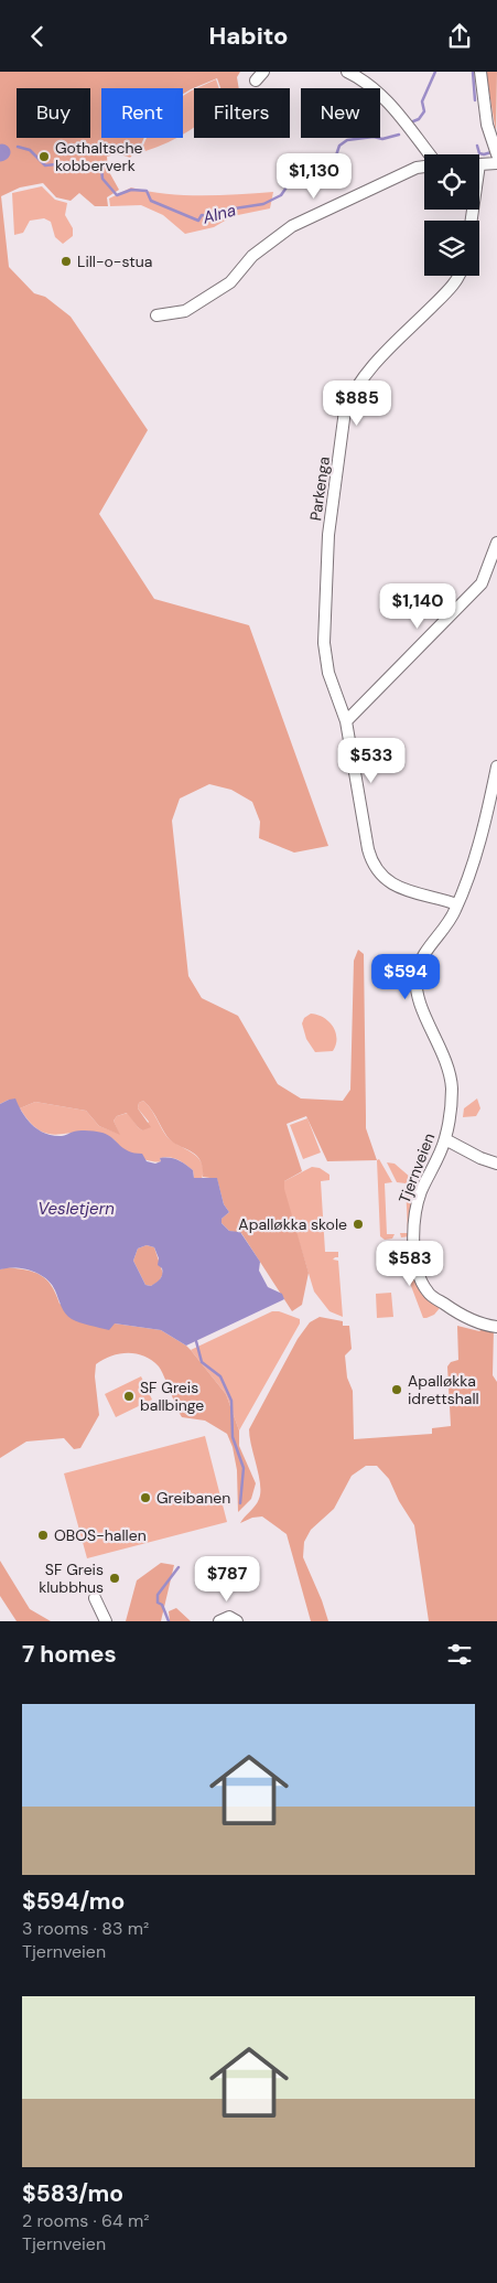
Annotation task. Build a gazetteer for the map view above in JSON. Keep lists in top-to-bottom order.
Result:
{
  "streets": {
    "street": ["Parkenga", "Tjernveien"]
  },
  "crossings": [
    ["Parkenga", "Tjernveien"]
  ],
  "water": ["Alna", "Vesletjern"],
  "places": [
    "Gothaltsche kobberverk",
    "Lill-o-stua",
    "Apalløkka skole",
    "Apalløkka idrettshall",
    "SF Greis ballbinge",
    "Greibanen",
    "OBOS-hallen",
    "SF Greis klubbhus"
  ],
  "page": {
    "header": "Habito",
    "chip": [
      "Buy",
      "Rent",
      "Filters",
      "New"
    ],
    "price": [
      "$1,130",
      "$885",
      "$1,140",
      "$533",
      "$594",
      "$583",
      "$787"
    ],
    "heading": "7 homes",
    "list": [
      {
        "name": "$594/mo",
        "note": "3 rooms · 83 m² · Tjernveien"
      },
      {
        "name": "$583/mo",
        "note": "2 rooms · 64 m² · Tjernveien"
      }
    ]
  }
}
